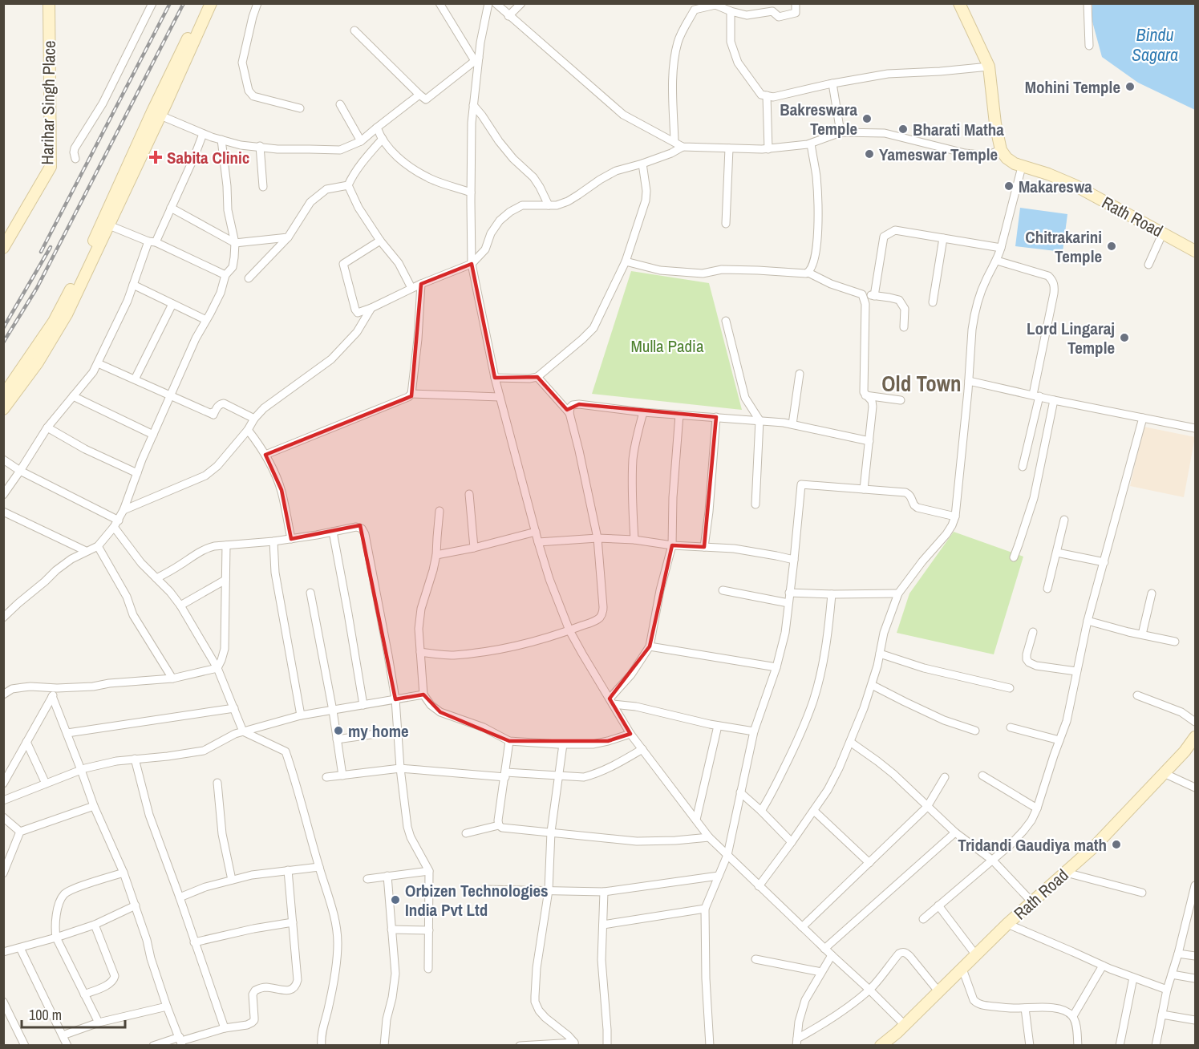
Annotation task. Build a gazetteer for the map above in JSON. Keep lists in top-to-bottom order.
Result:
{
  "streets": {
    "street": ["Harihar Singh Place", "Rath Road"]
  },
  "districts": ["Old Town"],
  "water": ["Bindu Sagara"],
  "parks": ["Mulla Padia"],
  "places": {
    "other": [
      "Mohini Temple",
      "Bakreswara Temple",
      "Bharati Matha",
      "Yameswar Temple",
      "Makareswa",
      "Chitrakarini Temple",
      "Lord Lingaraj Temple",
      "my home",
      "Tridandi Gaudiya math",
      "Orbizen Technologies India Pvt Ltd"
    ],
    "health": ["Sabita Clinic"]
  },
  "scale_bar": "100 m"
}
